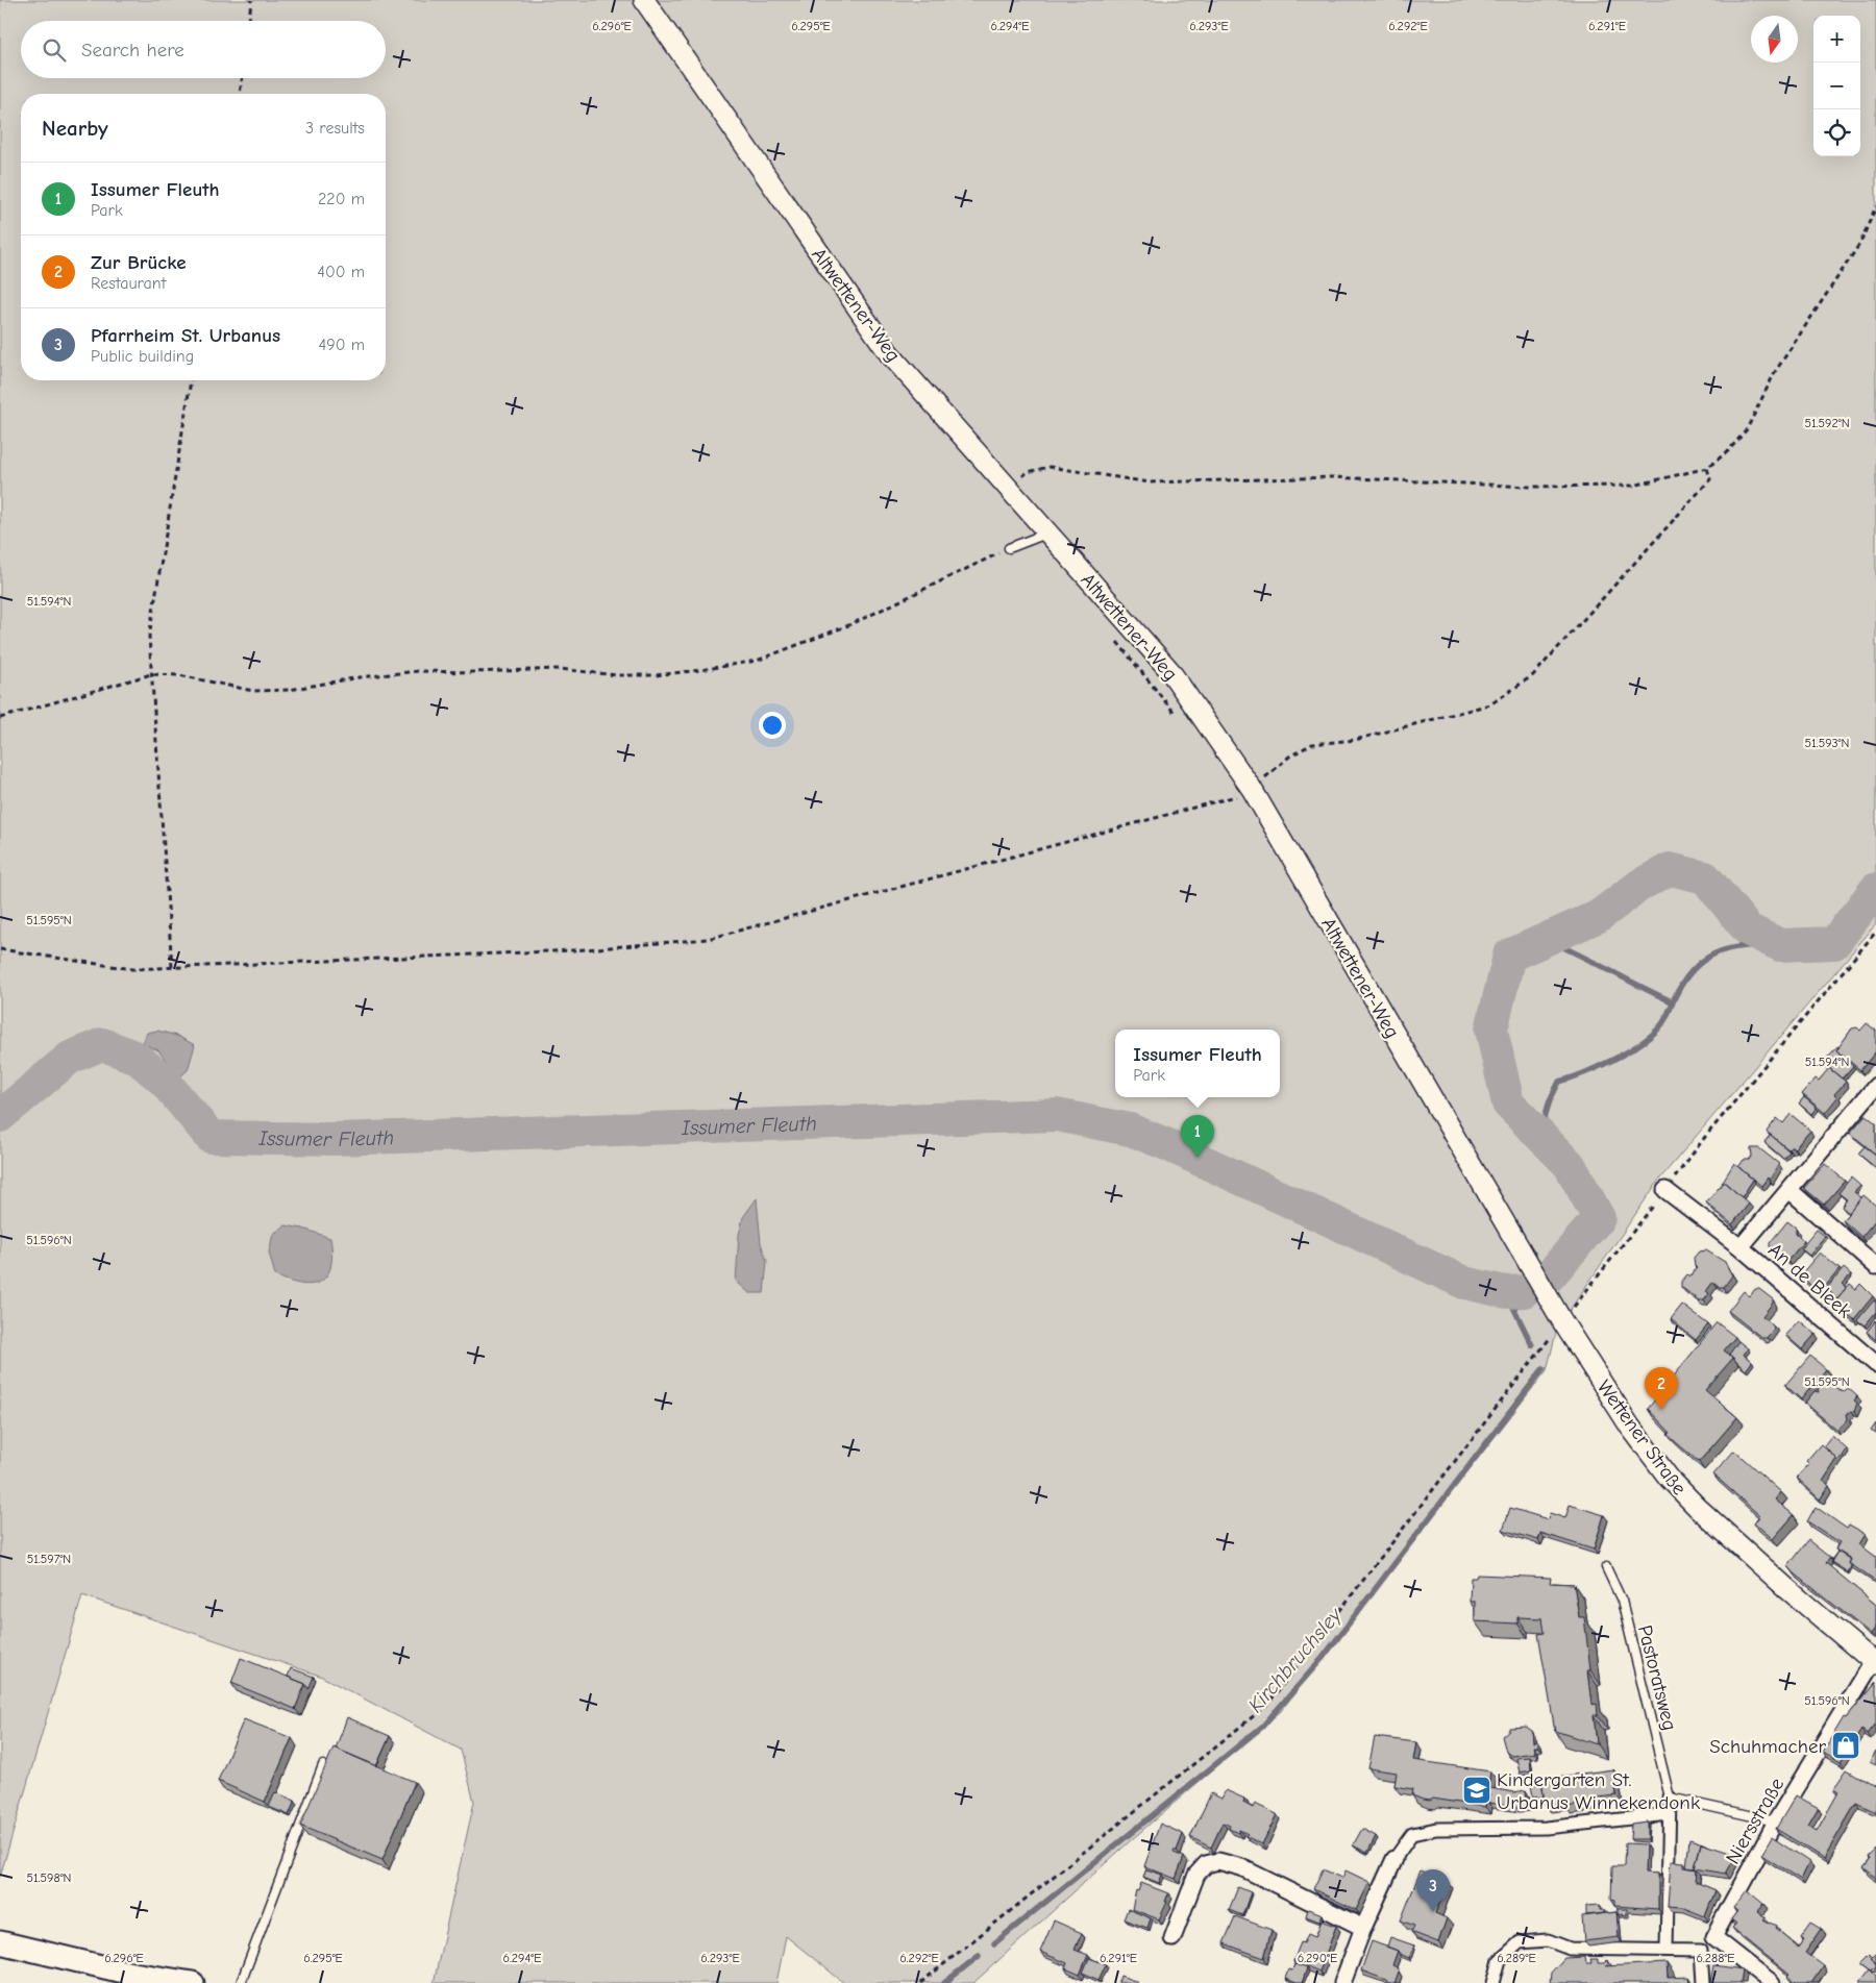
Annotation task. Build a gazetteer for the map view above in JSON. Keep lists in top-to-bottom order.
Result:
{
  "streets": {
    "street": [
      "Altwettener-Weg",
      "An de Bleek",
      "Wettener Straße",
      "Niersstraße"
    ],
    "lane": ["Pastoratsweg"]
  },
  "crossings": [
    ["Altwettener-Weg", "Wettener Straße"],
    ["Wettener Straße", "Niersstraße"]
  ],
  "water": ["Issumer Fleuth", "Kirchbruchsley"],
  "places": {
    "shop": ["Schuhmacher"],
    "school or university": ["Kindergarten St. Urbanus Winnekendonk"]
  },
  "north": "bottom",
  "page": {
    "map_buttons": ["+", "−"],
    "search": "Search here",
    "heading": ["Nearby", "3 results"],
    "list": [
      {
        "mark": "1",
        "name": "Issumer Fleuth",
        "note": "Park",
        "value": "220 m"
      },
      {
        "mark": "2",
        "name": "Zur Brücke",
        "note": "Restaurant",
        "value": "400 m"
      },
      {
        "mark": "3",
        "name": "Pfarrheim St. Urbanus",
        "note": "Public building",
        "value": "490 m"
      }
    ],
    "popup": ["Issumer Fleuth", "Park"],
    "pins": ["1", "2", "3"]
  },
  "coordinates": [
    "6.296°E",
    "6.295°E",
    "6.294°E",
    "6.293°E",
    "6.292°E",
    "6.291°E",
    "51.592°N",
    "51.594°N",
    "51.593°N",
    "51.595°N",
    "51.596°N",
    "51.597°N",
    "51.598°N",
    "6.290°E",
    "6.289°E",
    "6.288°E"
  ]
}
